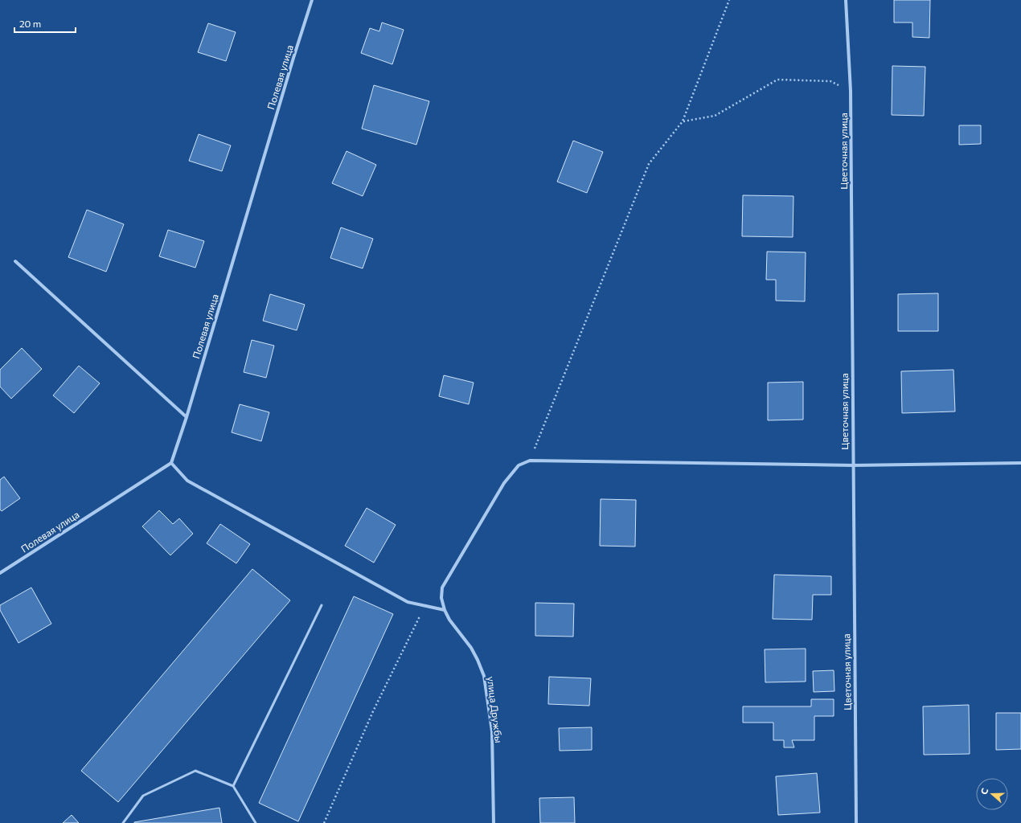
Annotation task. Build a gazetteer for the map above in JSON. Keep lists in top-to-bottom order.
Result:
{
  "streets": {
    "street": ["Полевая улица", "Цветочная улица", "улица Дружбы"]
  },
  "scale_bar": "20 m",
  "north": "left"
}
